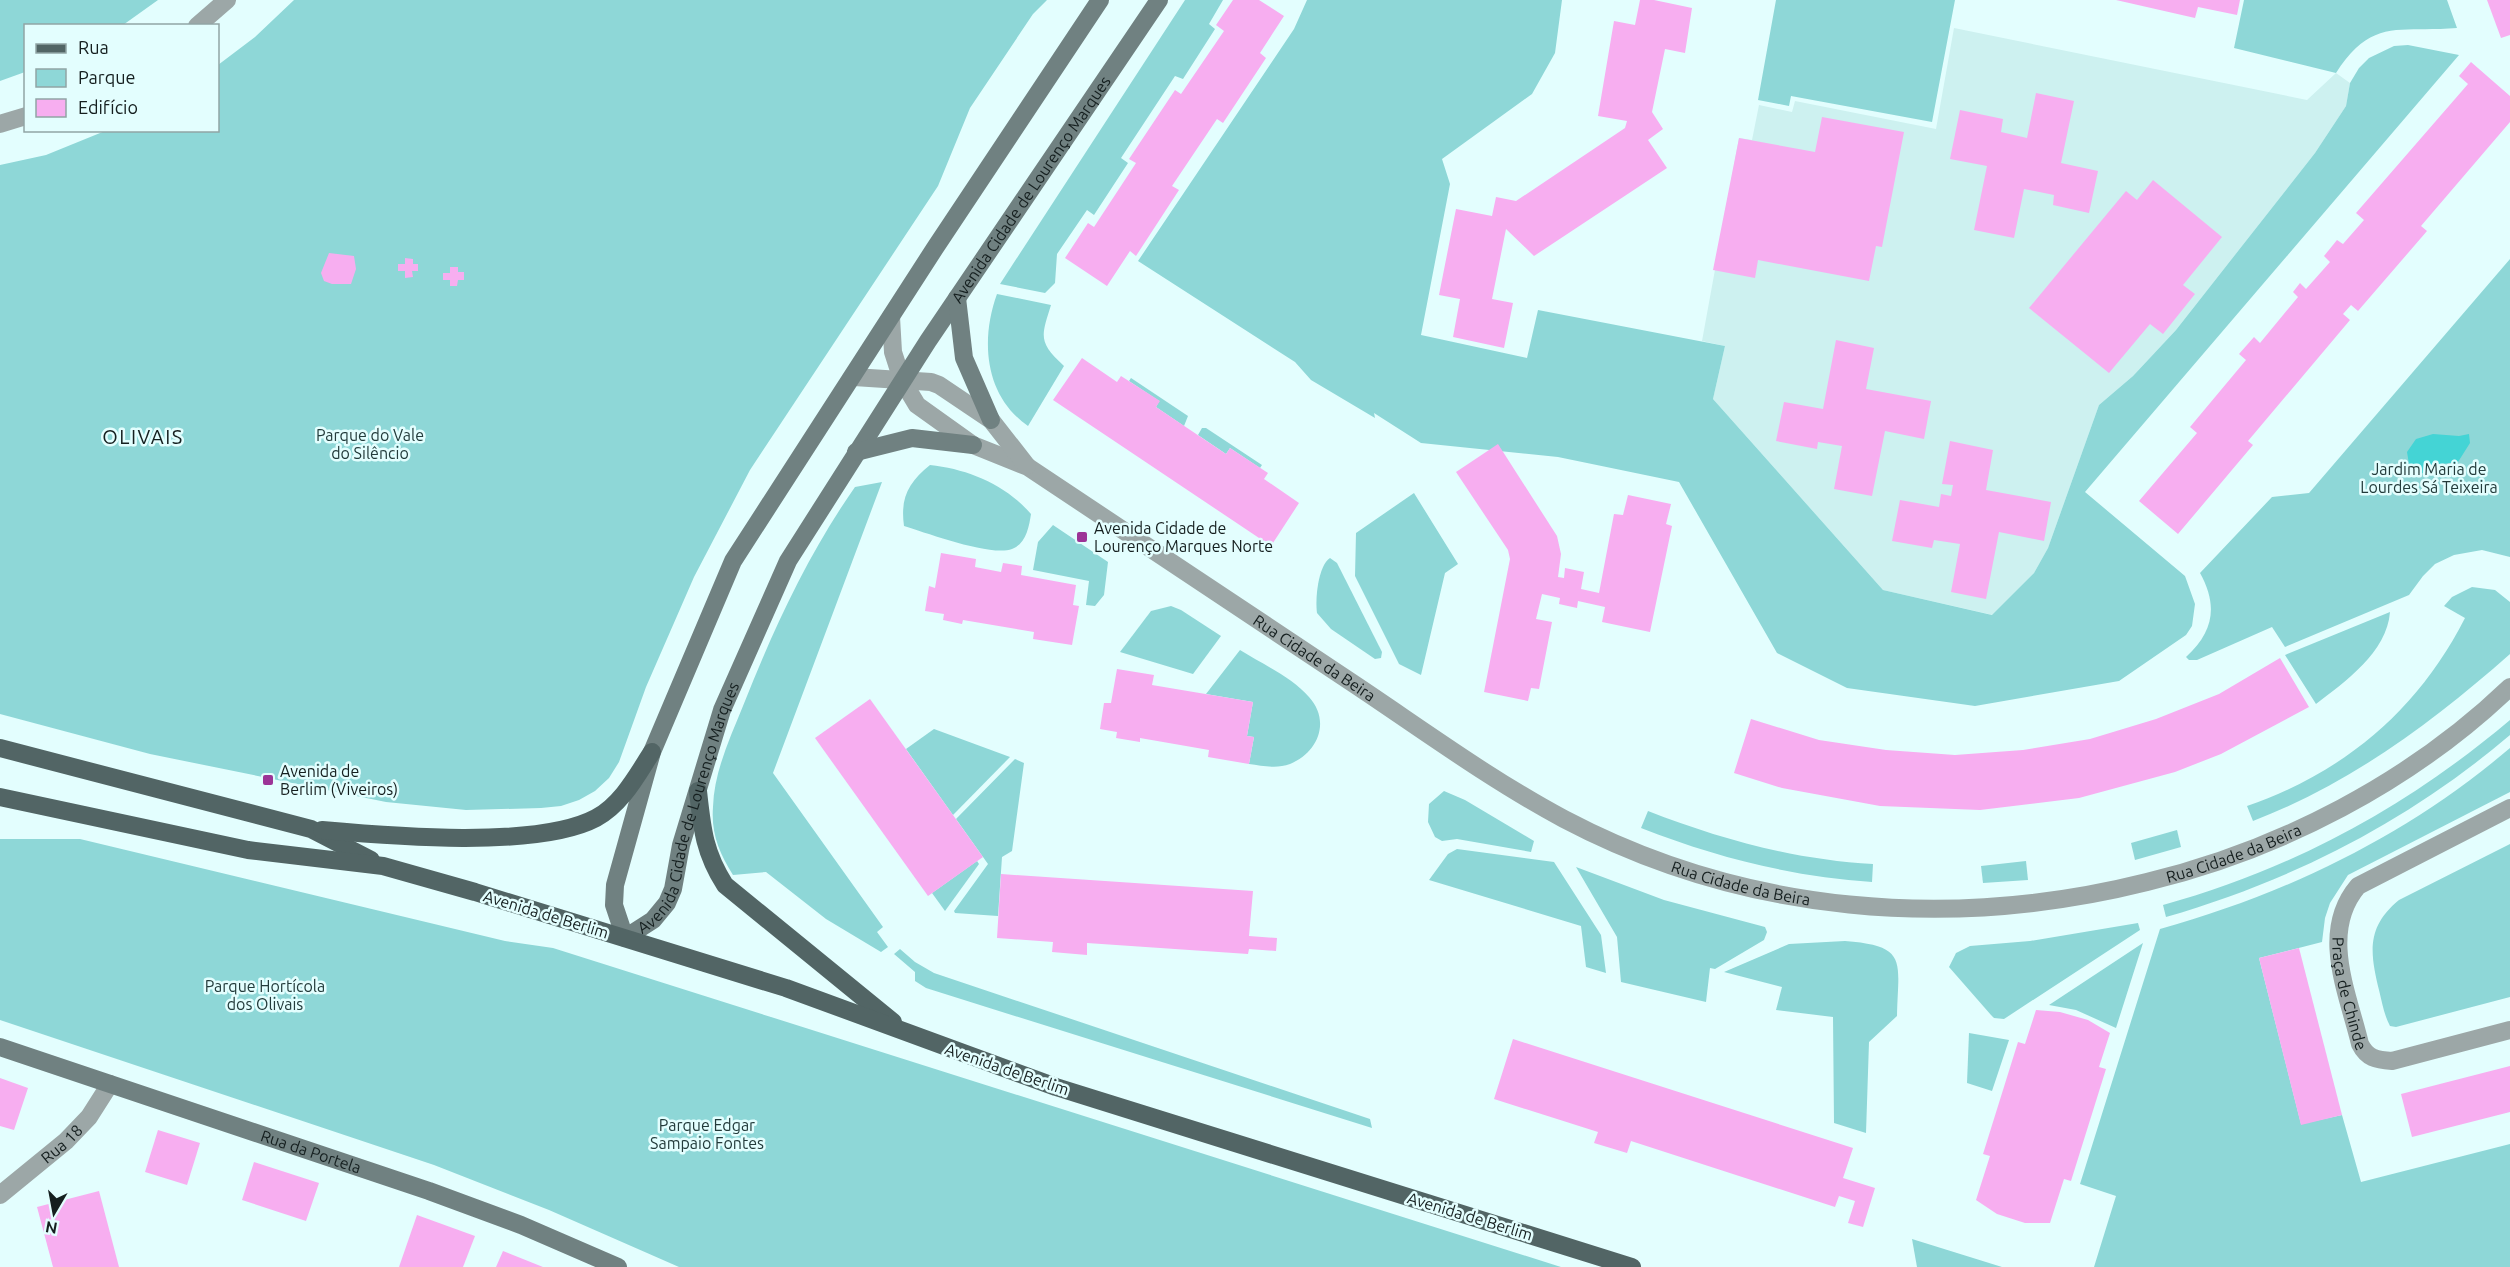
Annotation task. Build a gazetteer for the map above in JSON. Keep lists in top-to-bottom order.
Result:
{
  "streets": {
    "main road": ["Avenida de Berlim"],
    "street": [
      "Avenida Cidade de Lourenço Marques",
      "Rua Cidade da Beira",
      "Praça de Chinde",
      "Rua 18",
      "Rua da Portela"
    ]
  },
  "crossings": [
    ["Avenida Cidade de Lourenço Marques", "Rua Cidade da Beira"],
    ["Avenida Cidade de Lourenço Marques", "Avenida de Berlim"],
    ["Rua 18", "Rua da Portela"]
  ],
  "districts": ["OLIVAIS"],
  "parks": [
    "Parque do Vale do Silêncio",
    "Jardim Maria de Lourdes Sá Teixeira",
    "Parque Hortícola dos Olivais",
    "Parque Edgar Sampaio Fontes"
  ],
  "places": {
    "transit": ["Avenida Cidade de Lourenço Marques Norte", "Avenida de Berlim (Viveiros)"]
  },
  "legend": ["Rua", "Parque", "Edifício"],
  "north": "bottom"
}
